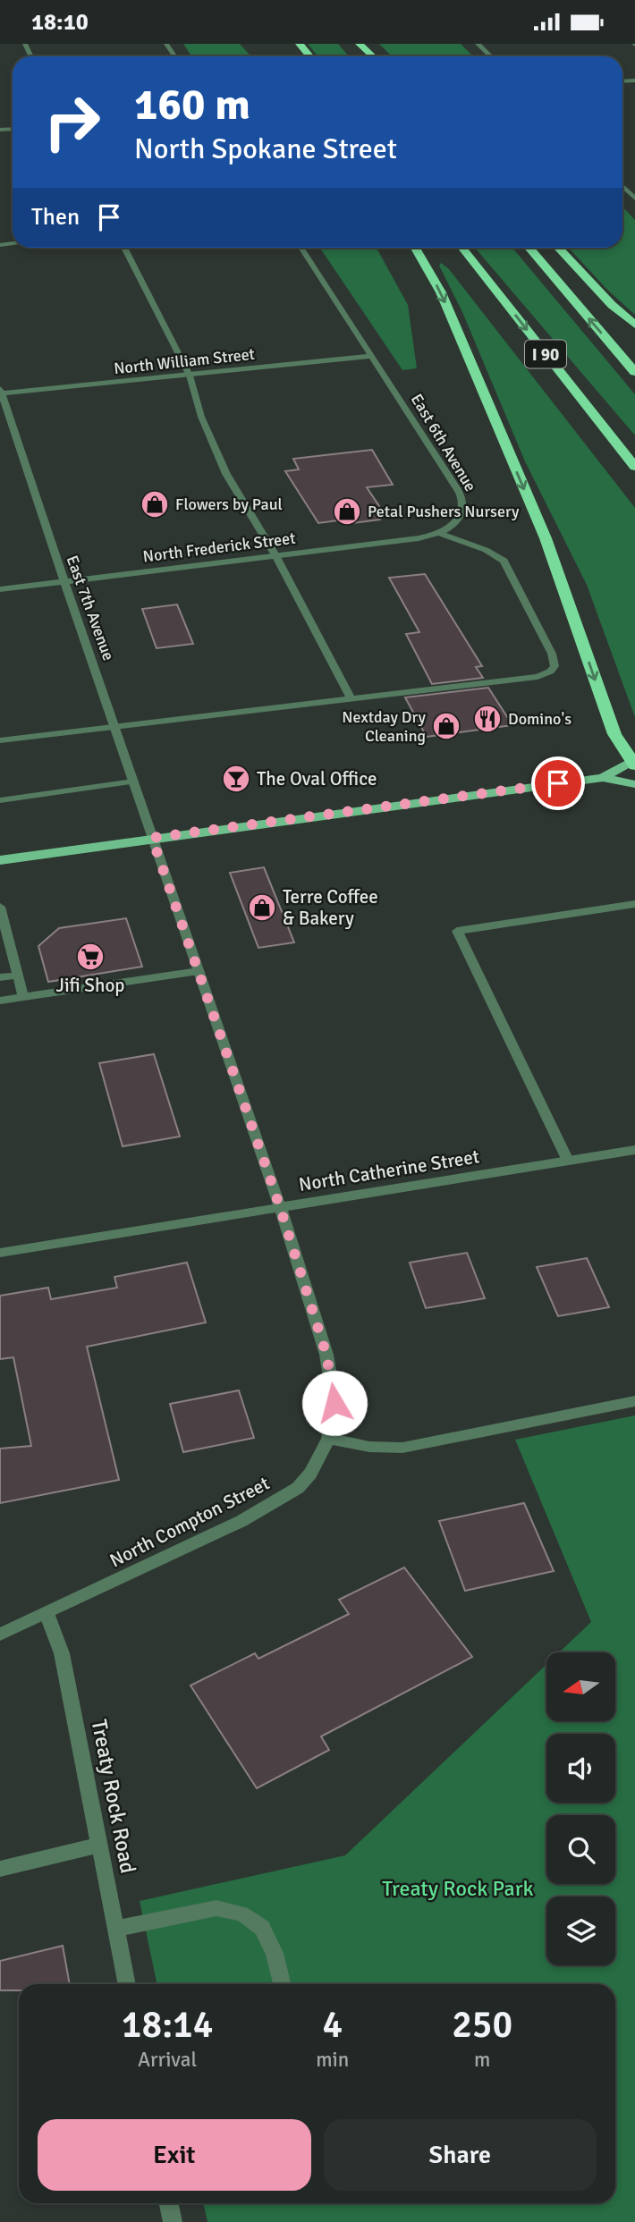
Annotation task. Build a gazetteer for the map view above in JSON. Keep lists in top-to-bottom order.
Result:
{
  "streets": {
    "highway": ["I 90"],
    "street": [
      "North William Street",
      "East 6th Avenue",
      "North Frederick Street",
      "East 7th Avenue",
      "North Catherine Street",
      "North Compton Street",
      "Treaty Rock Road"
    ]
  },
  "crossings": [
    ["North William Street", "East 6th Avenue"],
    ["North William Street", "East 7th Avenue"],
    ["East 6th Avenue", "North Frederick Street"],
    ["North Frederick Street", "East 7th Avenue"],
    ["East 7th Avenue", "North Catherine Street"],
    ["East 7th Avenue", "North Compton Street"],
    ["North Catherine Street", "North Compton Street"],
    ["North Compton Street", "Treaty Rock Road"]
  ],
  "parks": ["Treaty Rock Park"],
  "places": {
    "shop": [
      "Flowers by Paul",
      "Petal Pushers Nursery",
      "Nextday Dry Cleaning",
      "Terre Coffee & Bakery"
    ],
    "restaurant": ["Domino's"],
    "bar": ["The Oval Office"],
    "supermarket": ["Jifi Shop"]
  },
  "north": "left",
  "page": {
    "status": "18:10",
    "turn": ["160 m", "North Spokane Street"],
    "then": "Then",
    "eta": [
      "18:14",
      "Arrival",
      "4",
      "min",
      "250",
      "m"
    ],
    "buttons": ["Exit", "Share"]
  }
}
